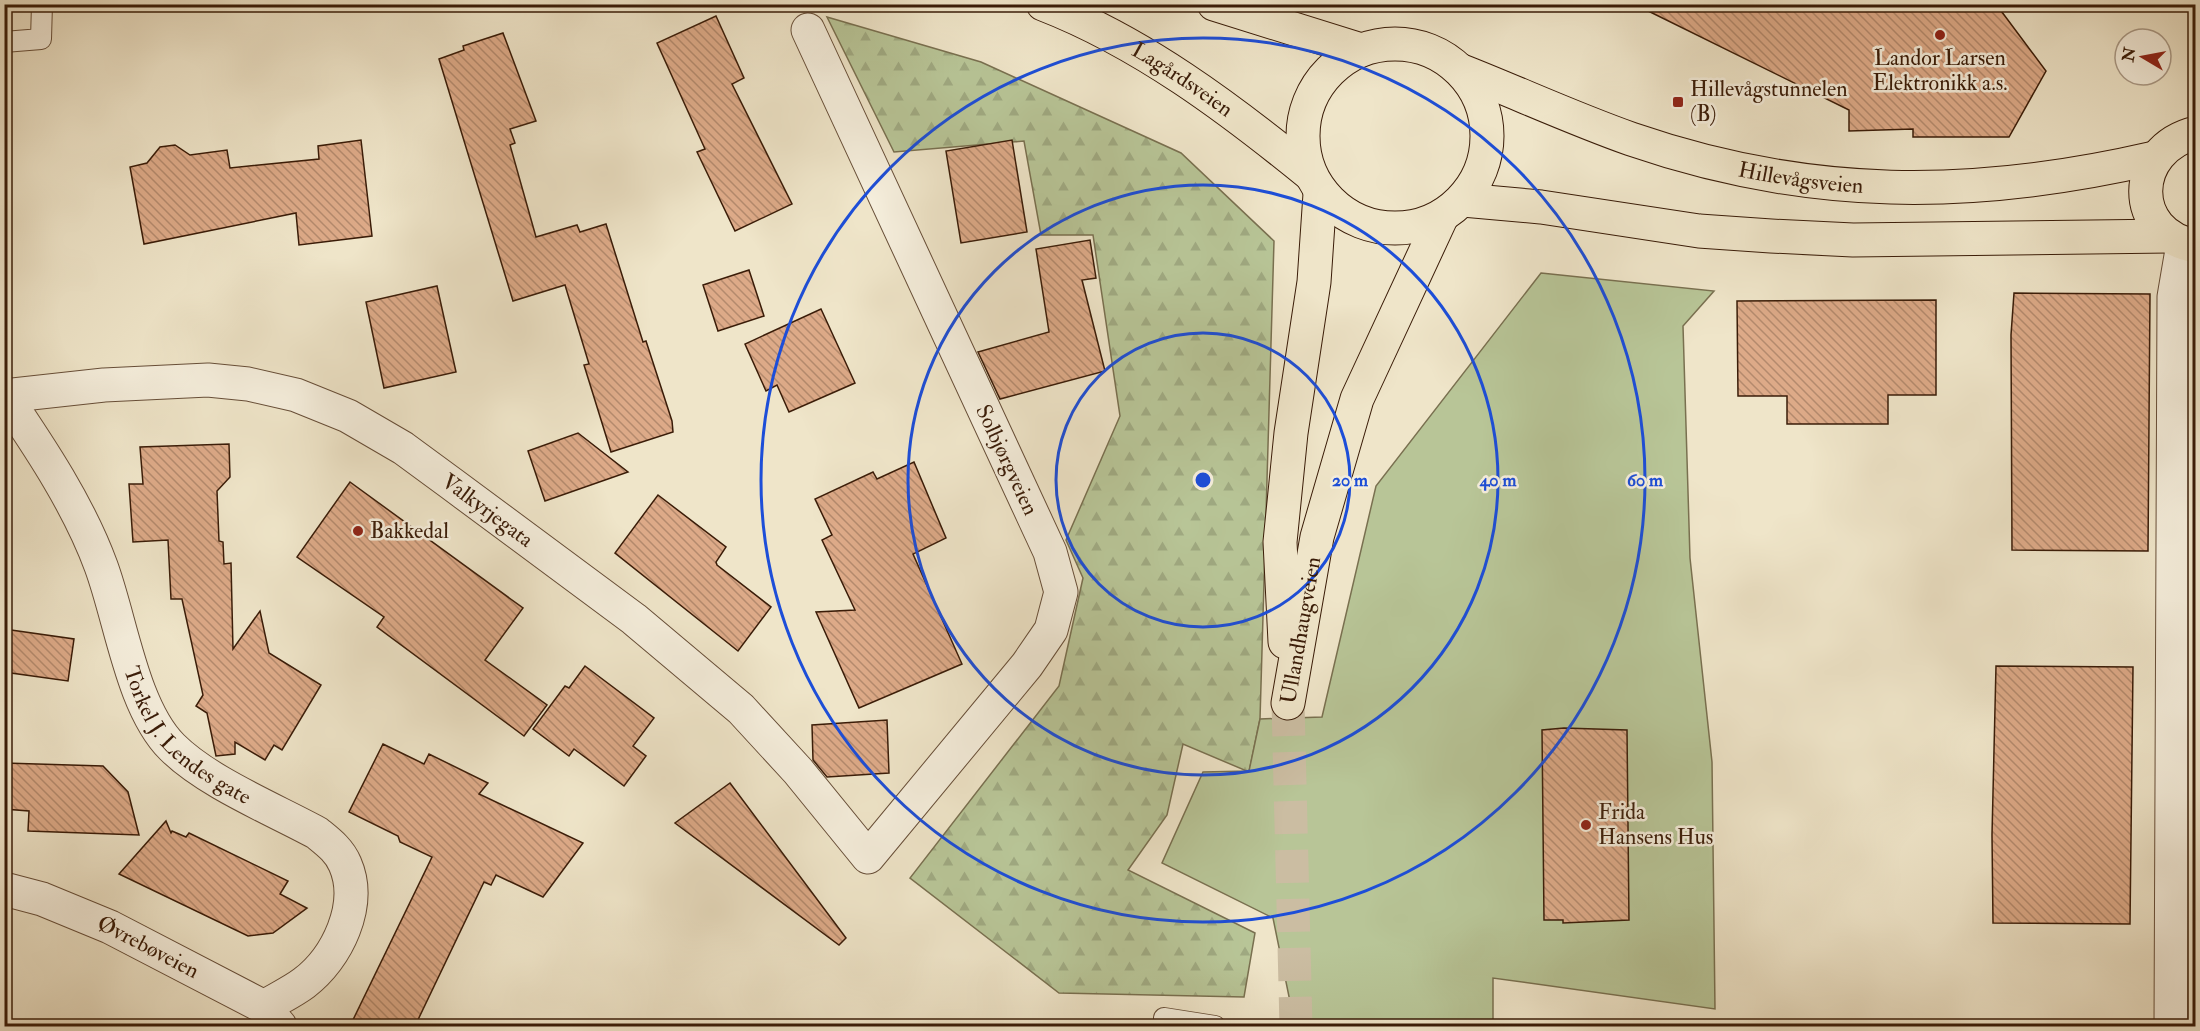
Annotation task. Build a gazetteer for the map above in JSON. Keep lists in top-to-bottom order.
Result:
{
  "streets": {
    "main road": ["Lagårdsveien", "Hillevågsveien", "Ullandhaugveien"],
    "street": [
      "Solbjørgveien",
      "Valkyrjegata",
      "Torkel J. Lendes gate",
      "Øvrebøveien"
    ]
  },
  "crossings": [
    ["Lagårdsveien", "Hillevågsveien"],
    ["Lagårdsveien", "Ullandhaugveien"],
    ["Hillevågsveien", "Ullandhaugveien"],
    ["Solbjørgveien", "Valkyrjegata"],
    ["Valkyrjegata", "Torkel J. Lendes gate"],
    ["Torkel J. Lendes gate", "Øvrebøveien"]
  ],
  "places": {
    "other": ["Landor Larsen Elektronikk a.s.", "Bakkedal", "Frida Hansens Hus"],
    "transit": ["Hillevågstunnelen (B)"]
  },
  "north": "left",
  "rings": ["20 m", "40 m", "60 m"]
}
